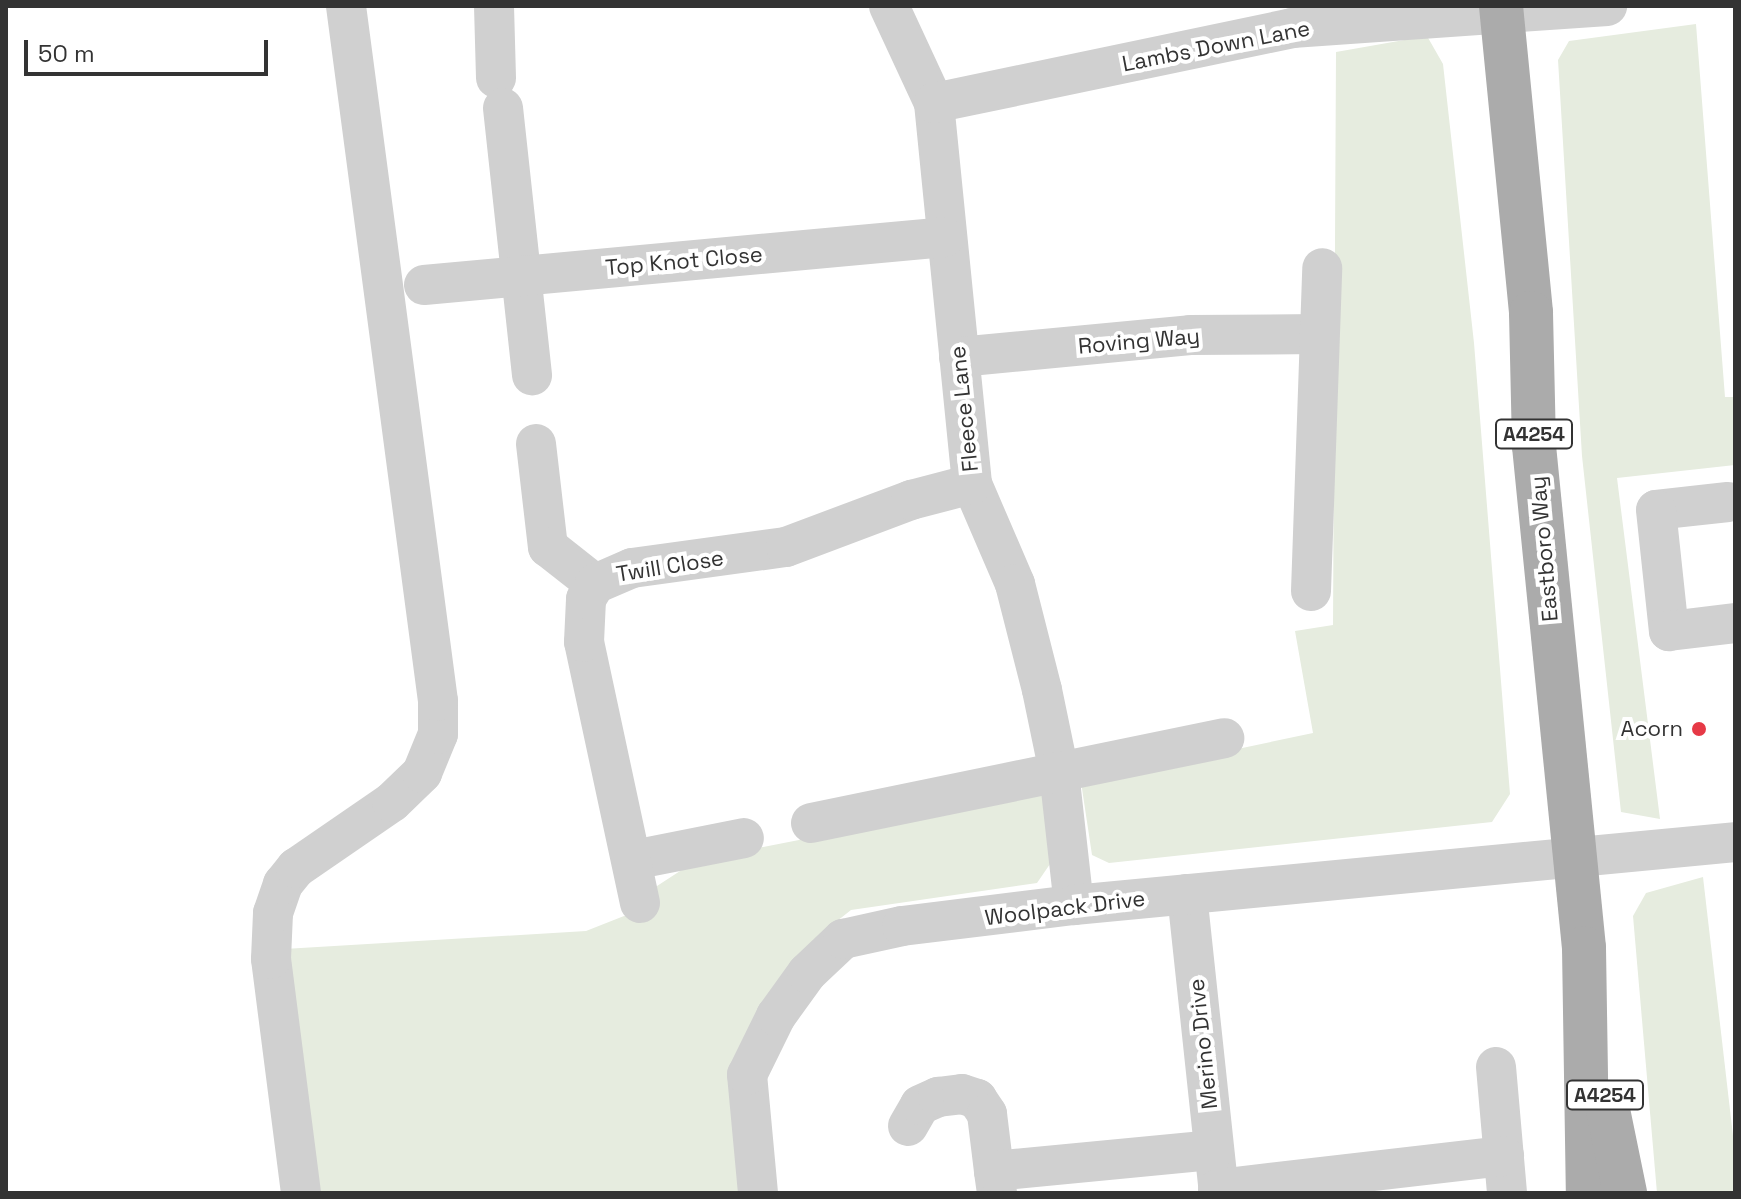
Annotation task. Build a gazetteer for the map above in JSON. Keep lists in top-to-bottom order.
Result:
{
  "streets": {
    "main road": ["A4254", "Eastboro Way"],
    "street": [
      "Lambs Down Lane",
      "Top Knot Close",
      "Roving Way",
      "Fleece Lane",
      "Twill Close",
      "Woolpack Drive",
      "Merino Drive"
    ]
  },
  "crossings": [
    ["Lambs Down Lane", "Fleece Lane"],
    ["Lambs Down Lane", "Eastboro Way"],
    ["Top Knot Close", "Fleece Lane"],
    ["Roving Way", "Fleece Lane"],
    ["Fleece Lane", "Twill Close"],
    ["Fleece Lane", "Woolpack Drive"],
    ["A4254", "Eastboro Way"],
    ["Eastboro Way", "Woolpack Drive"],
    ["Woolpack Drive", "Merino Drive"]
  ],
  "places": ["Acorn"],
  "scale_bar": "50 m"
}
